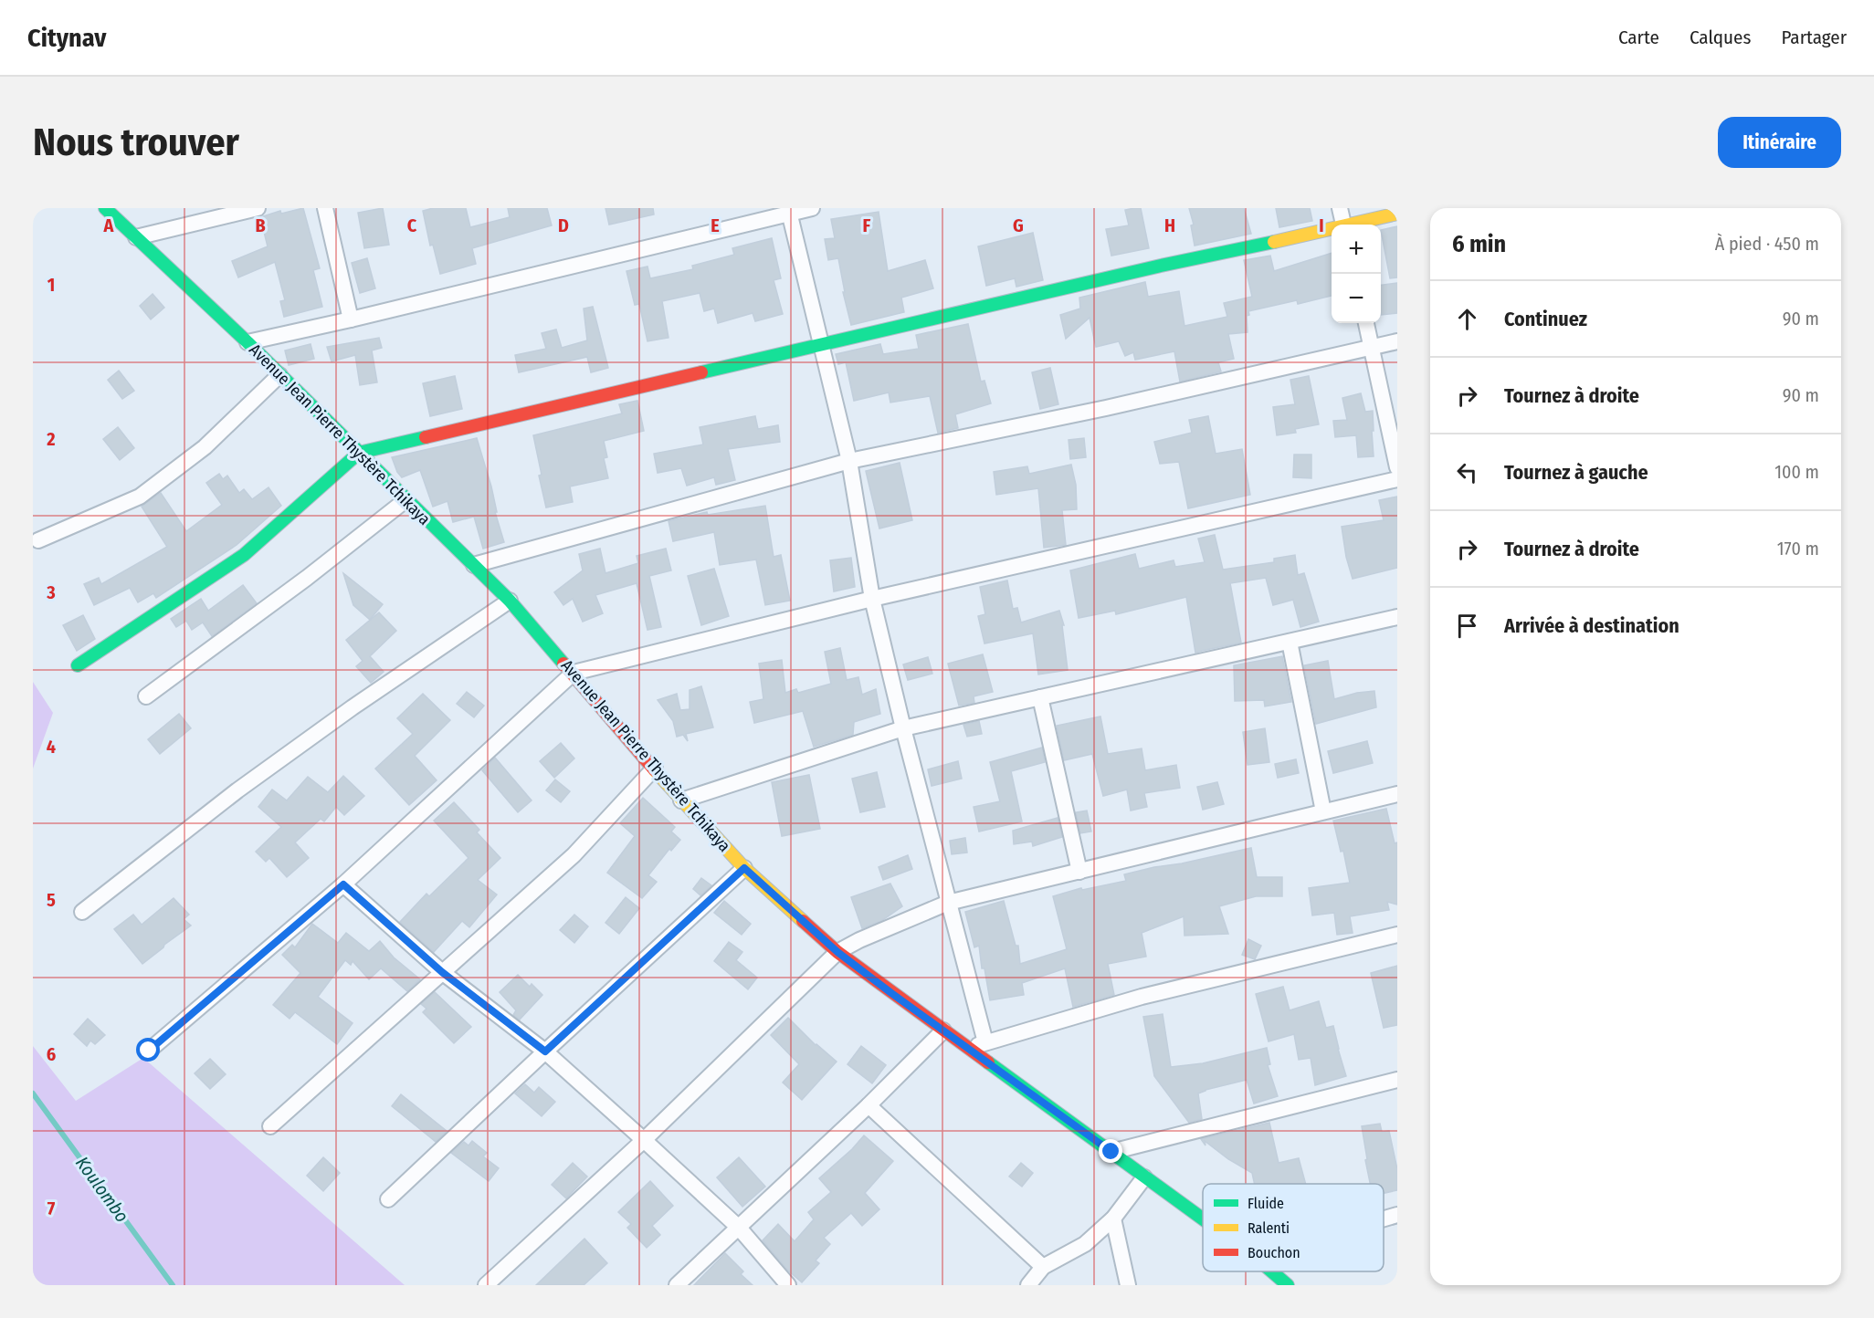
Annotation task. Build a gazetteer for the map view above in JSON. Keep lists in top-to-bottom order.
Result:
{
  "streets": {
    "street": ["Avenue Jean Pierre Thystère Tchikaya"]
  },
  "water": ["Koulombo"],
  "legend": ["Fluide", "Ralenti", "Bouchon"],
  "page": {
    "header": "Citynav",
    "nav": ["Carte", "Calques", "Partager"],
    "buttons": "Itinéraire",
    "title": "Nous trouver",
    "heading": ["6 min", "À pied · 450 m"],
    "map_buttons": ["+", "−"],
    "list": [
      ["Continuez", "90 m"],
      ["Tournez à droite", "90 m"],
      ["Tournez à gauche", "100 m"],
      ["Tournez à droite", "170 m"],
      "Arrivée à destination"
    ]
  },
  "grid": {
    "columns": [
      "A",
      "B",
      "C",
      "D",
      "E",
      "F",
      "G",
      "H",
      "I"
    ],
    "rows": [
      "1",
      "2",
      "3",
      "4",
      "5",
      "6",
      "7"
    ]
  }
}
